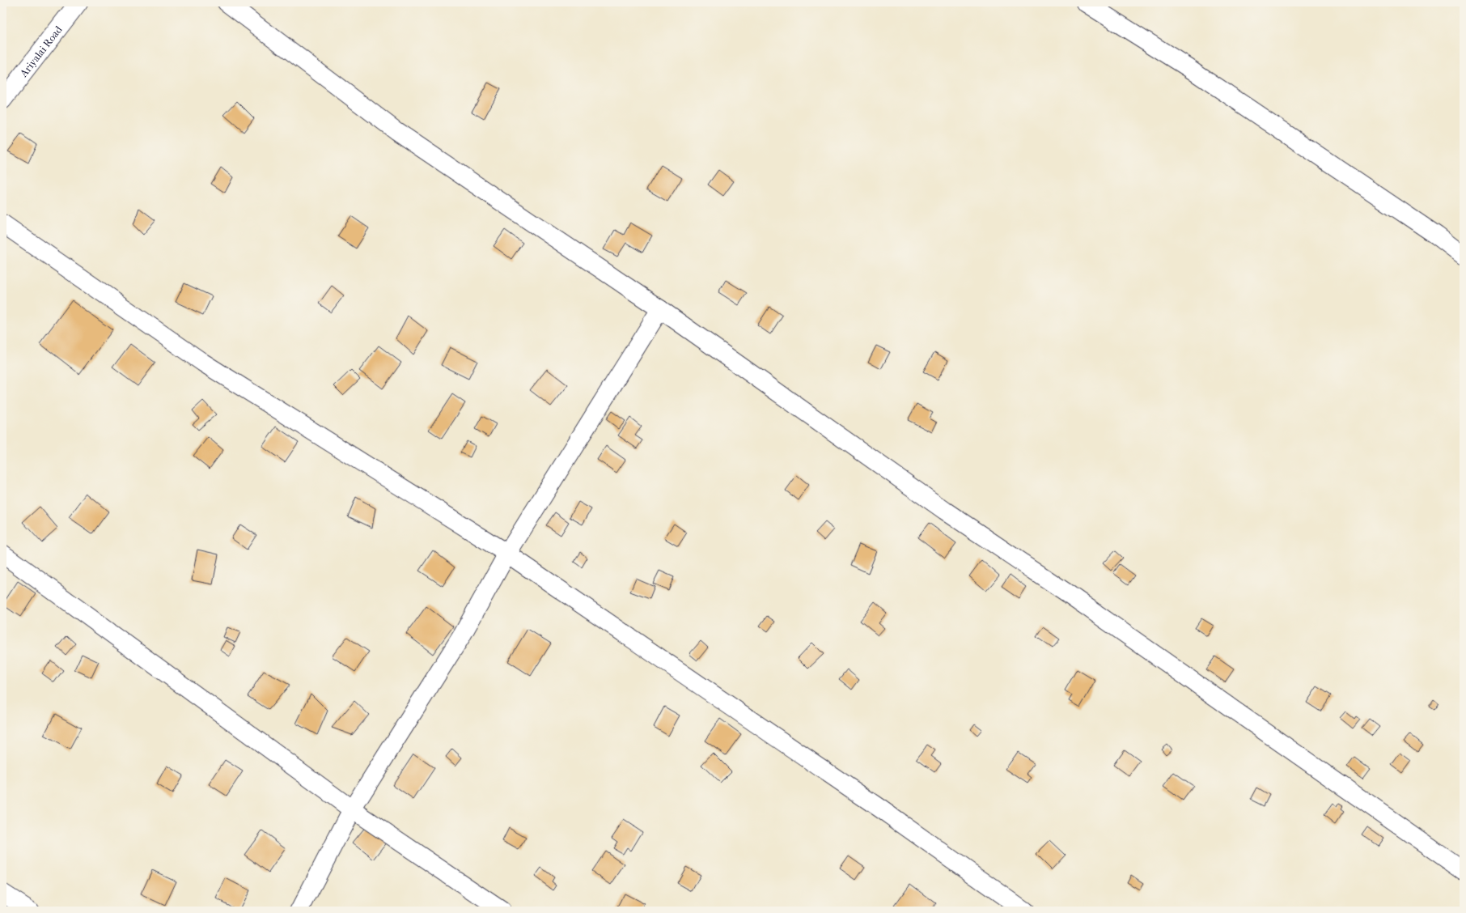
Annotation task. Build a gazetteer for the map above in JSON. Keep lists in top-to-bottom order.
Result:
{
  "streets": {
    "street": ["Ariyalai Road"]
  }
}
